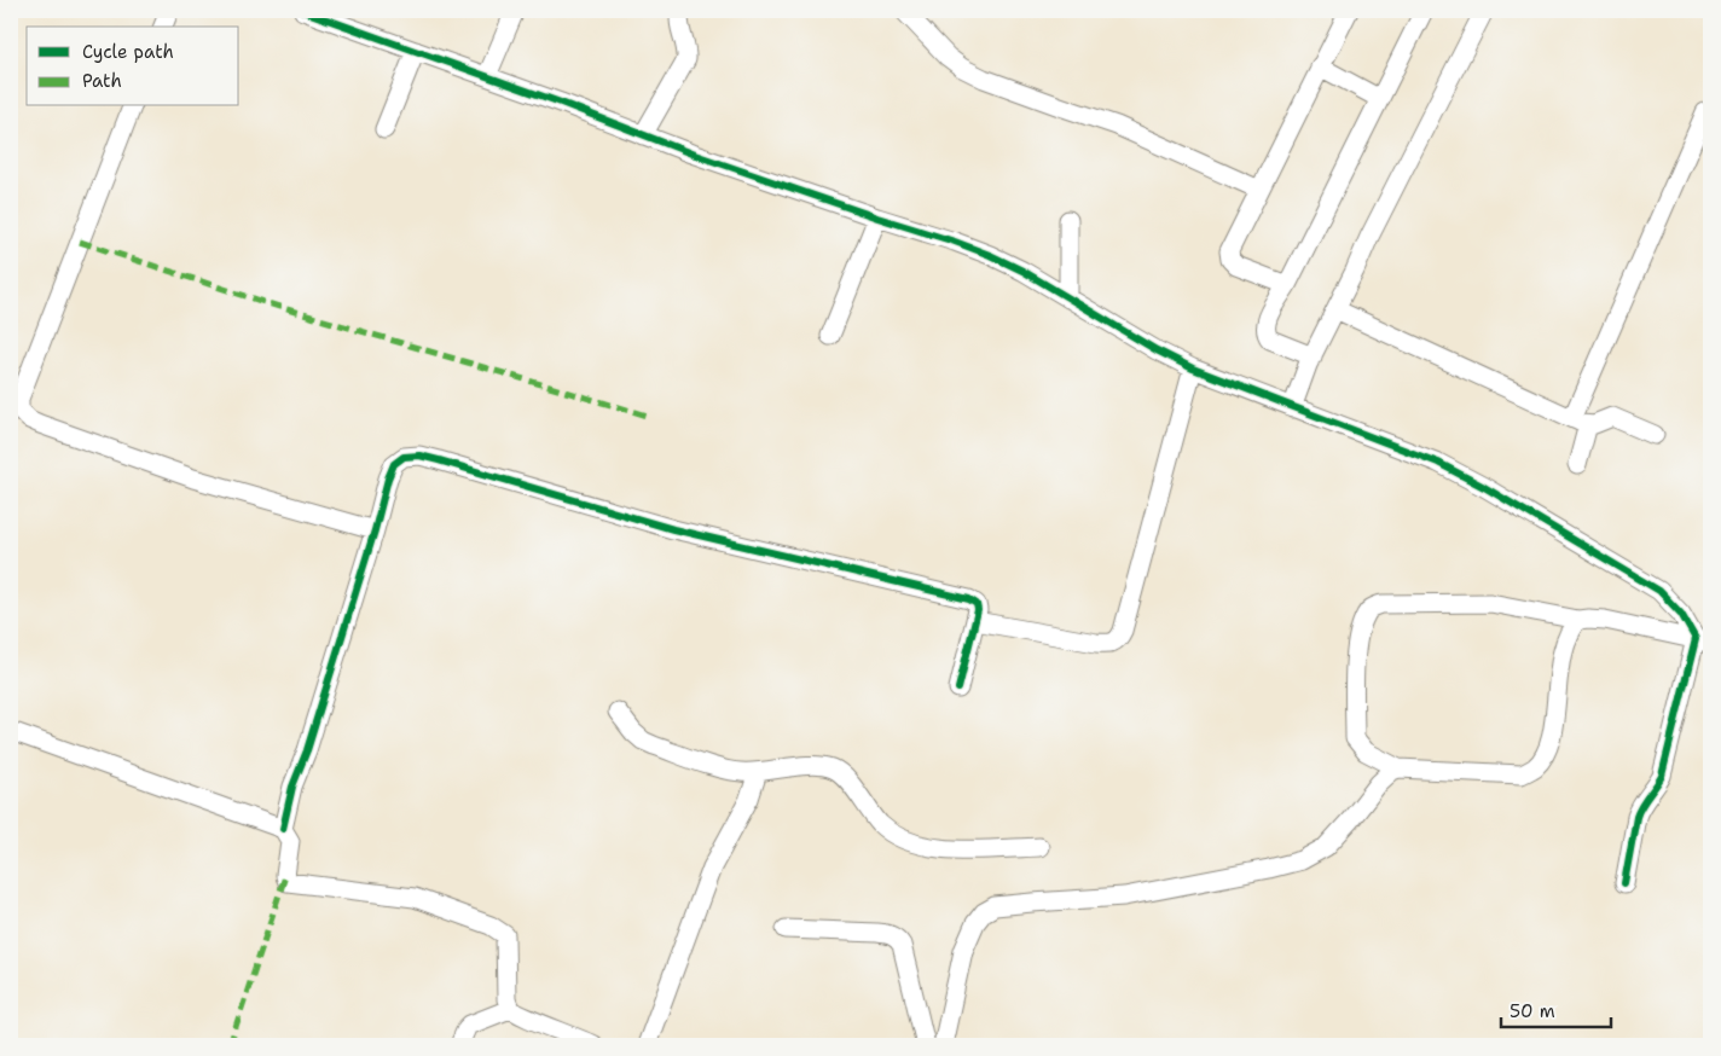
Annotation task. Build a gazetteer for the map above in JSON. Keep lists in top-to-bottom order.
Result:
{
  "legend": ["Cycle path", "Path"],
  "scale_bar": "50 m"
}
